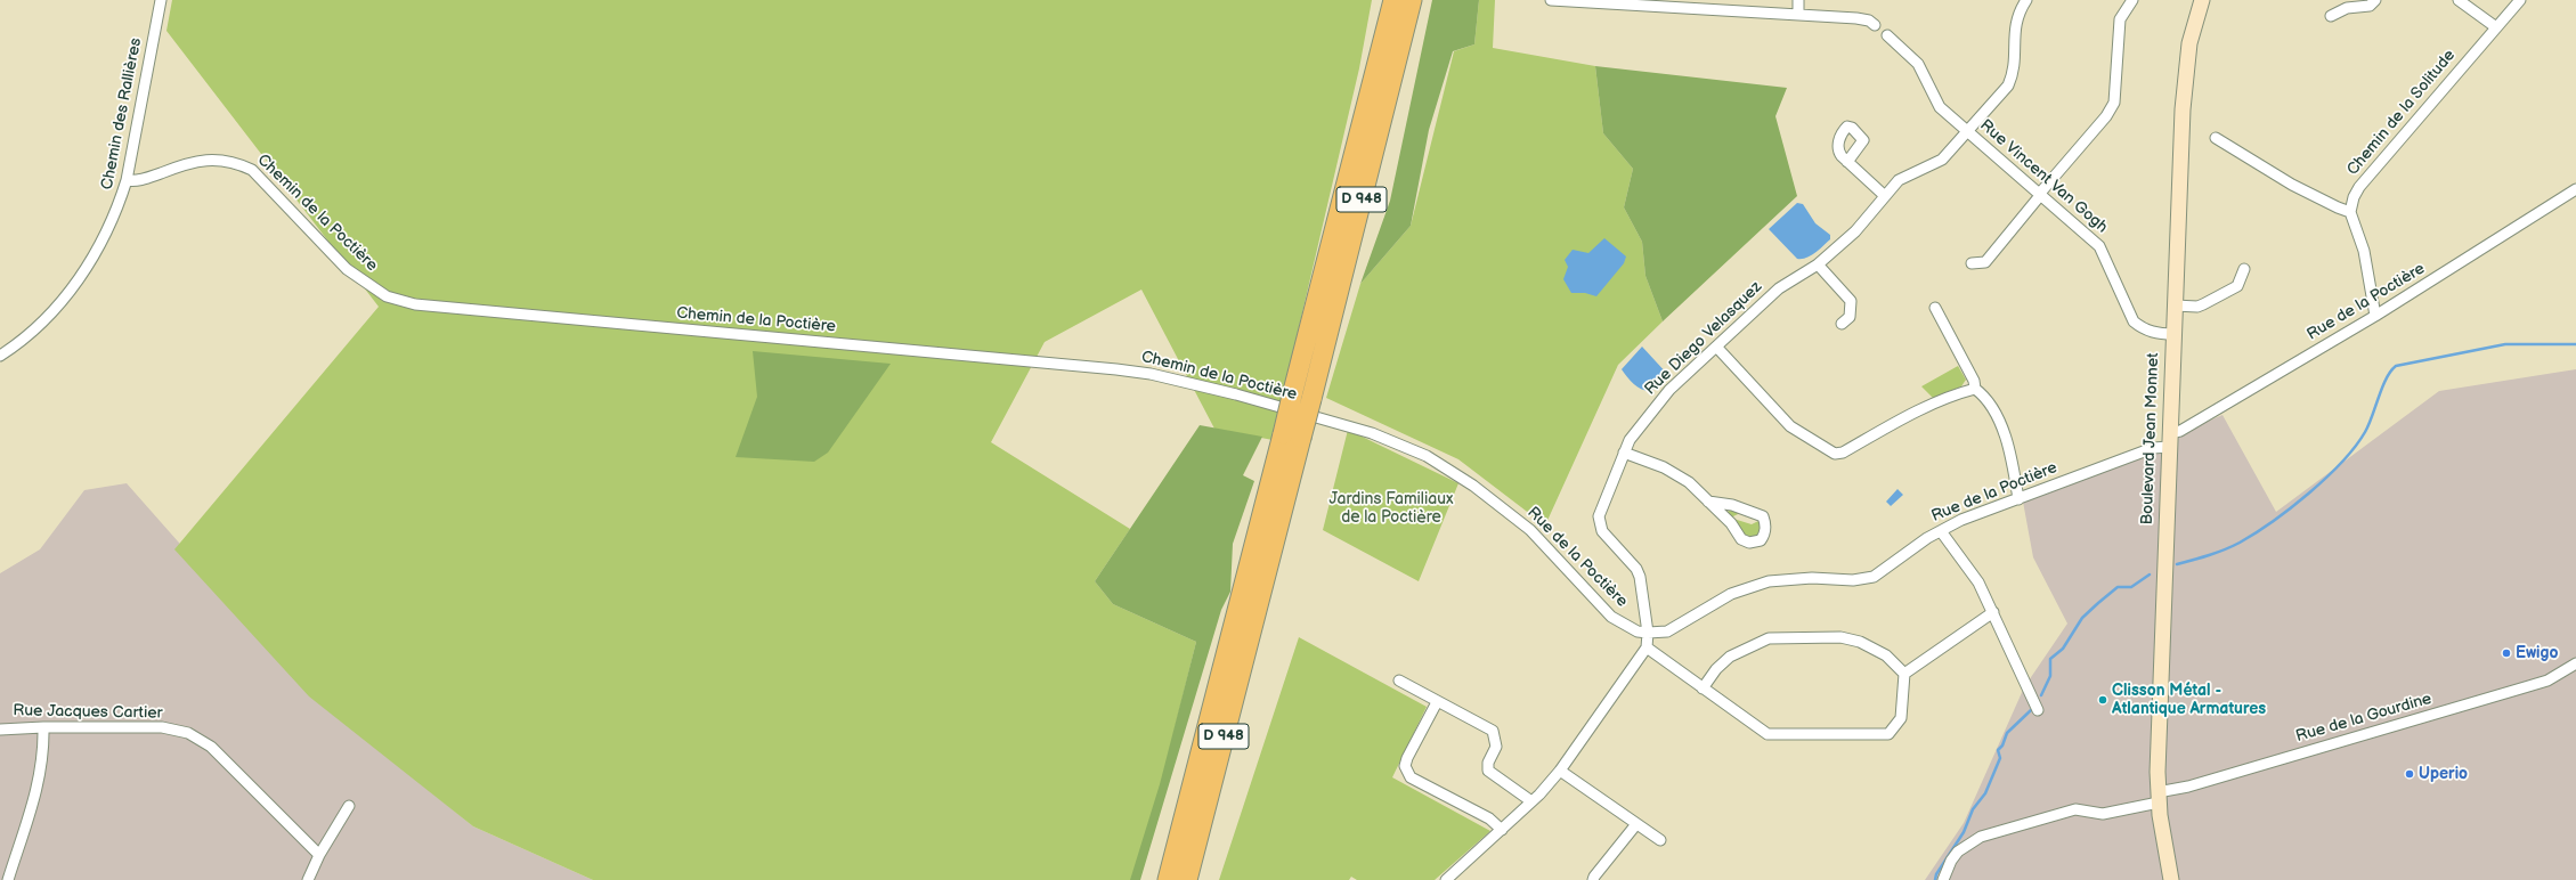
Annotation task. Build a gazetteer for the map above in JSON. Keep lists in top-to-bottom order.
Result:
{
  "streets": {
    "highway": ["D 948"],
    "main road": ["Boulevard Jean Monnet"],
    "street": [
      "Chemin de la Solitude",
      "Chemin des Rallières",
      "Rue Vincent Van Gogh",
      "Chemin de la Poctière",
      "Rue de la Poctière",
      "Rue Diego Velasquez",
      "Rue Jacques Cartier",
      "Rue de la Gourdine"
    ]
  },
  "crossings": [
    ["Chemin des Rallières", "Chemin de la Poctière"],
    ["Rue Vincent Van Gogh", "Rue Diego Velasquez"],
    ["Rue Vincent Van Gogh", "Boulevard Jean Monnet"],
    ["Chemin de la Poctière", "Rue de la Poctière"],
    ["Rue de la Poctière", "Rue Diego Velasquez"],
    ["Rue de la Poctière", "Boulevard Jean Monnet"],
    ["Boulevard Jean Monnet", "Rue de la Gourdine"]
  ],
  "parks": ["Jardins Familiaux de la Poctière"],
  "places": ["Ewigo", "Clisson Métal - Atlantique Armatures", "Uperio"]
}
